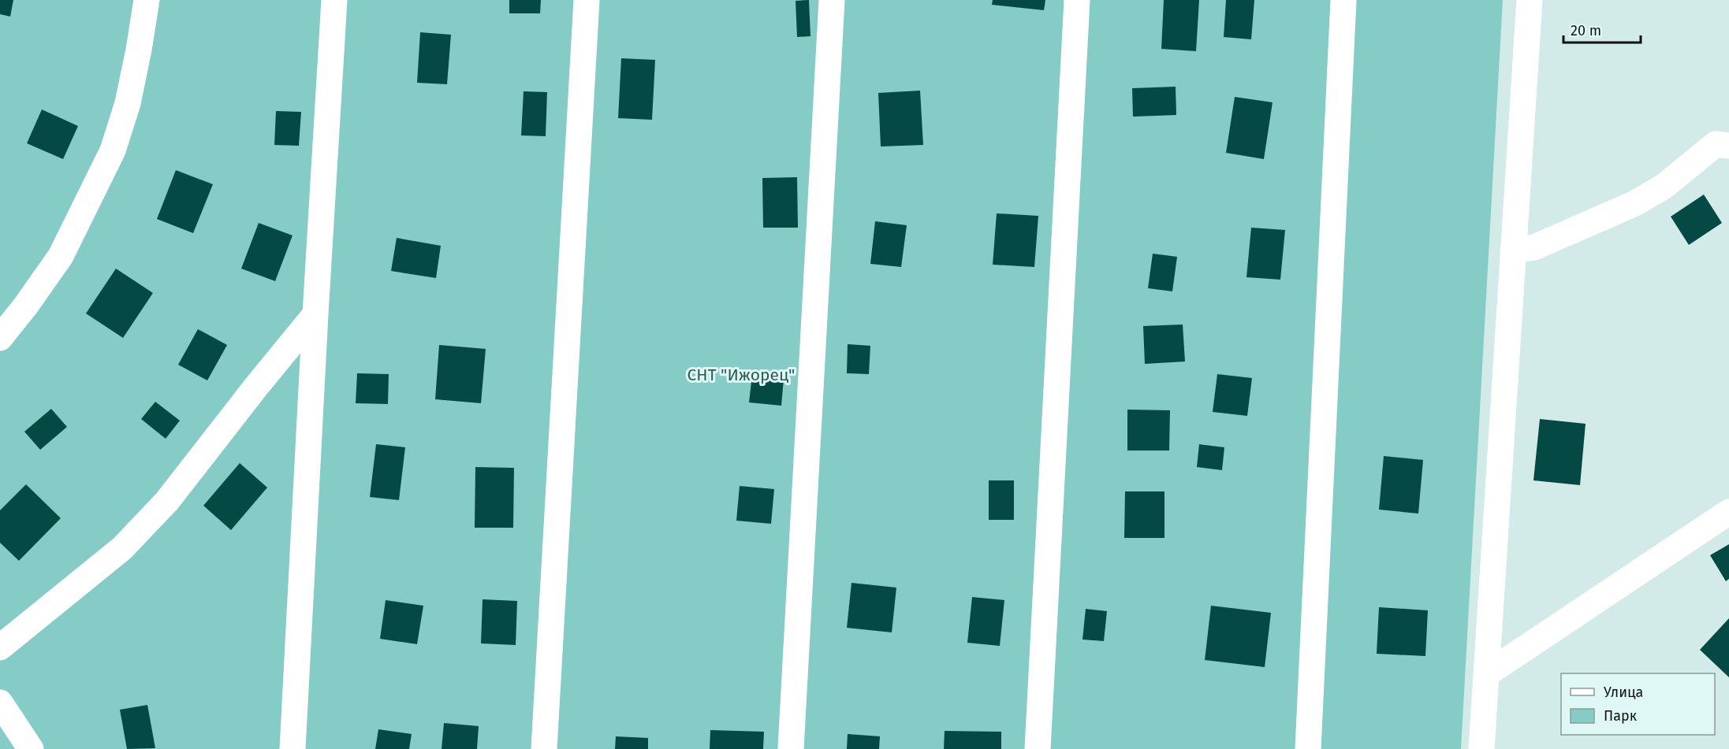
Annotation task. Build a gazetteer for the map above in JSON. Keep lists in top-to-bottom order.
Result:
{
  "parks": ["СНТ \"Ижорец\""],
  "legend": ["Улица", "Парк"],
  "scale_bar": "20 m"
}
